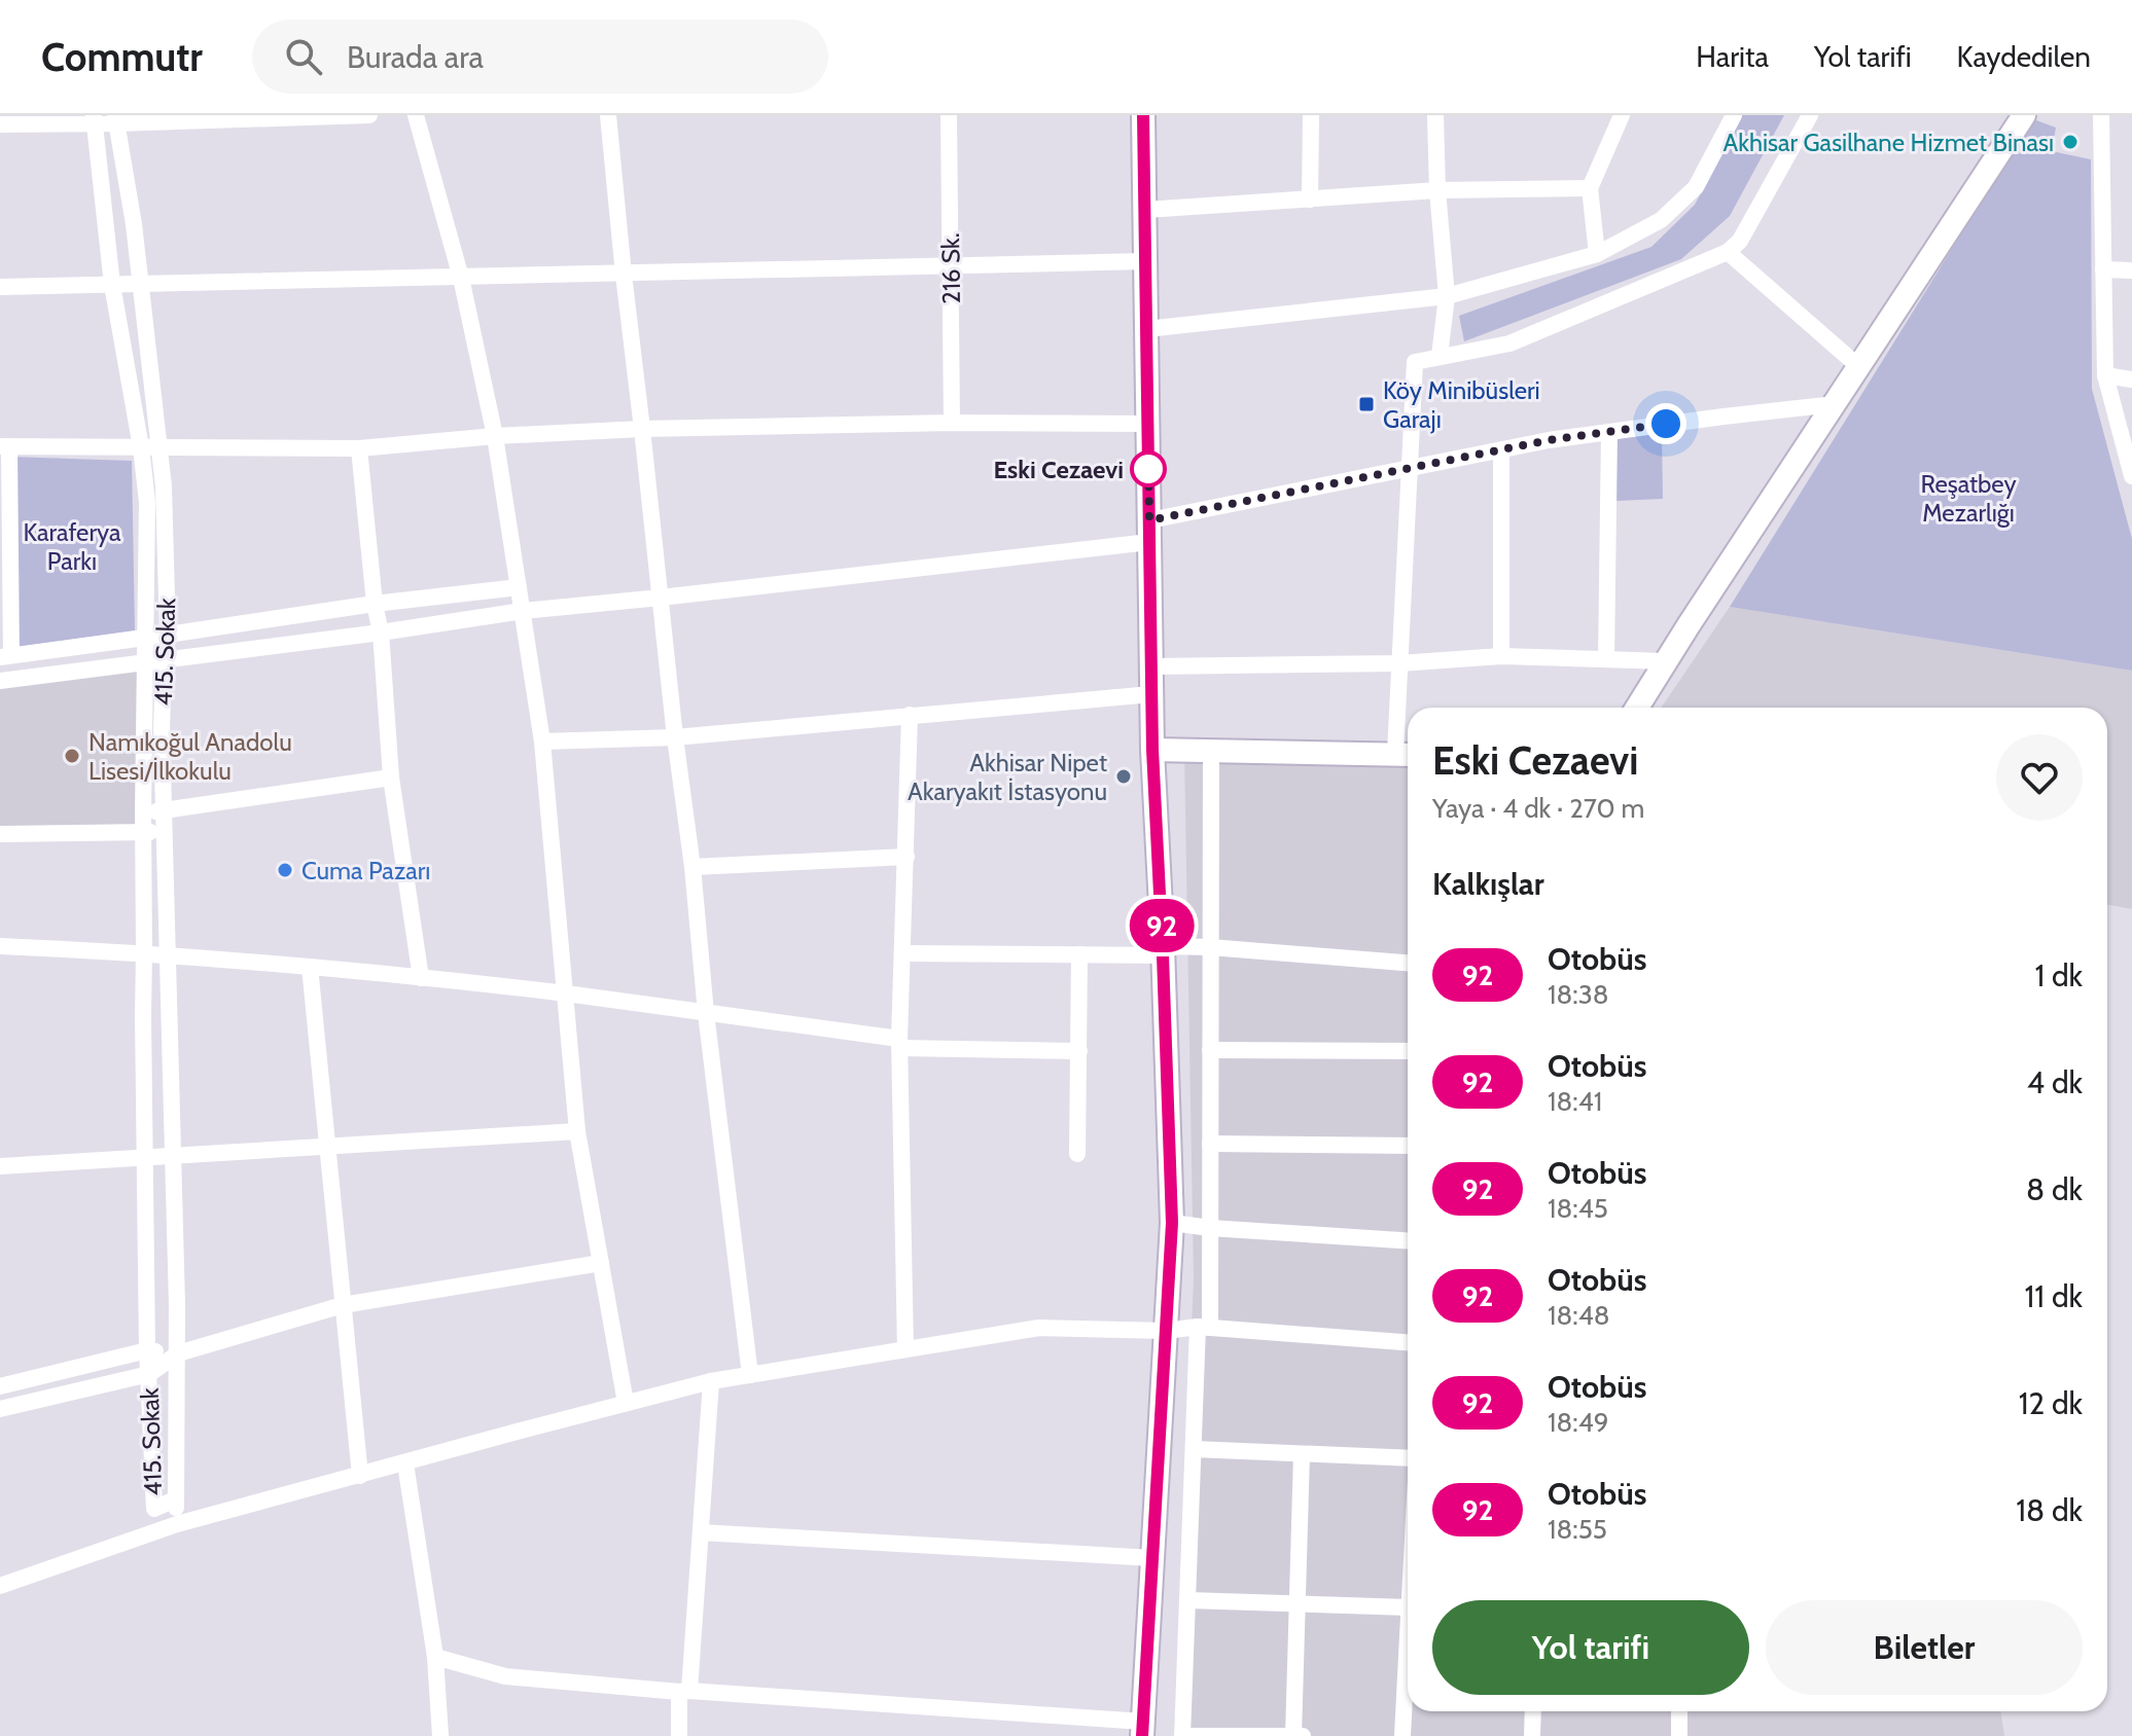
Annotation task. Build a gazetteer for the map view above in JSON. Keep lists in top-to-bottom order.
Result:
{
  "streets": {
    "street": ["216 Sk.", "415. Sokak"]
  },
  "parks": ["Reşatbey Mezarlığı", "Karaferya Parkı"],
  "places": {
    "other": [
      "Akhisar Gasilhane Hizmet Binası",
      "Eski Cezaevi",
      "Namıkoğul Anadolu Lisesi/İlkokulu",
      "Akhisar Nipet Akaryakıt İstasyonu",
      "Cuma Pazarı"
    ],
    "transit": ["Köy Minibüsleri Garajı"]
  },
  "lines": ["bus line 92"],
  "page": {
    "header": "Commutr",
    "search": "Burada ara",
    "nav": ["Harita", "Yol tarifi", "Kaydedilen"],
    "on_map": "92",
    "heading": [
      ["Eski Cezaevi", "Yaya · 4 dk · 270 m"],
      "Kalkışlar"
    ],
    "list": [
      {
        "mark": "92",
        "name": "Otobüs",
        "note": "18:38",
        "value": "1 dk"
      },
      {
        "mark": "92",
        "name": "Otobüs",
        "note": "18:41",
        "value": "4 dk"
      },
      {
        "mark": "92",
        "name": "Otobüs",
        "note": "18:45",
        "value": "8 dk"
      },
      {
        "mark": "92",
        "name": "Otobüs",
        "note": "18:48",
        "value": "11 dk"
      },
      {
        "mark": "92",
        "name": "Otobüs",
        "note": "18:49",
        "value": "12 dk"
      },
      {
        "mark": "92",
        "name": "Otobüs",
        "note": "18:55",
        "value": "18 dk"
      }
    ],
    "buttons": ["Yol tarifi", "Biletler"]
  }
}
